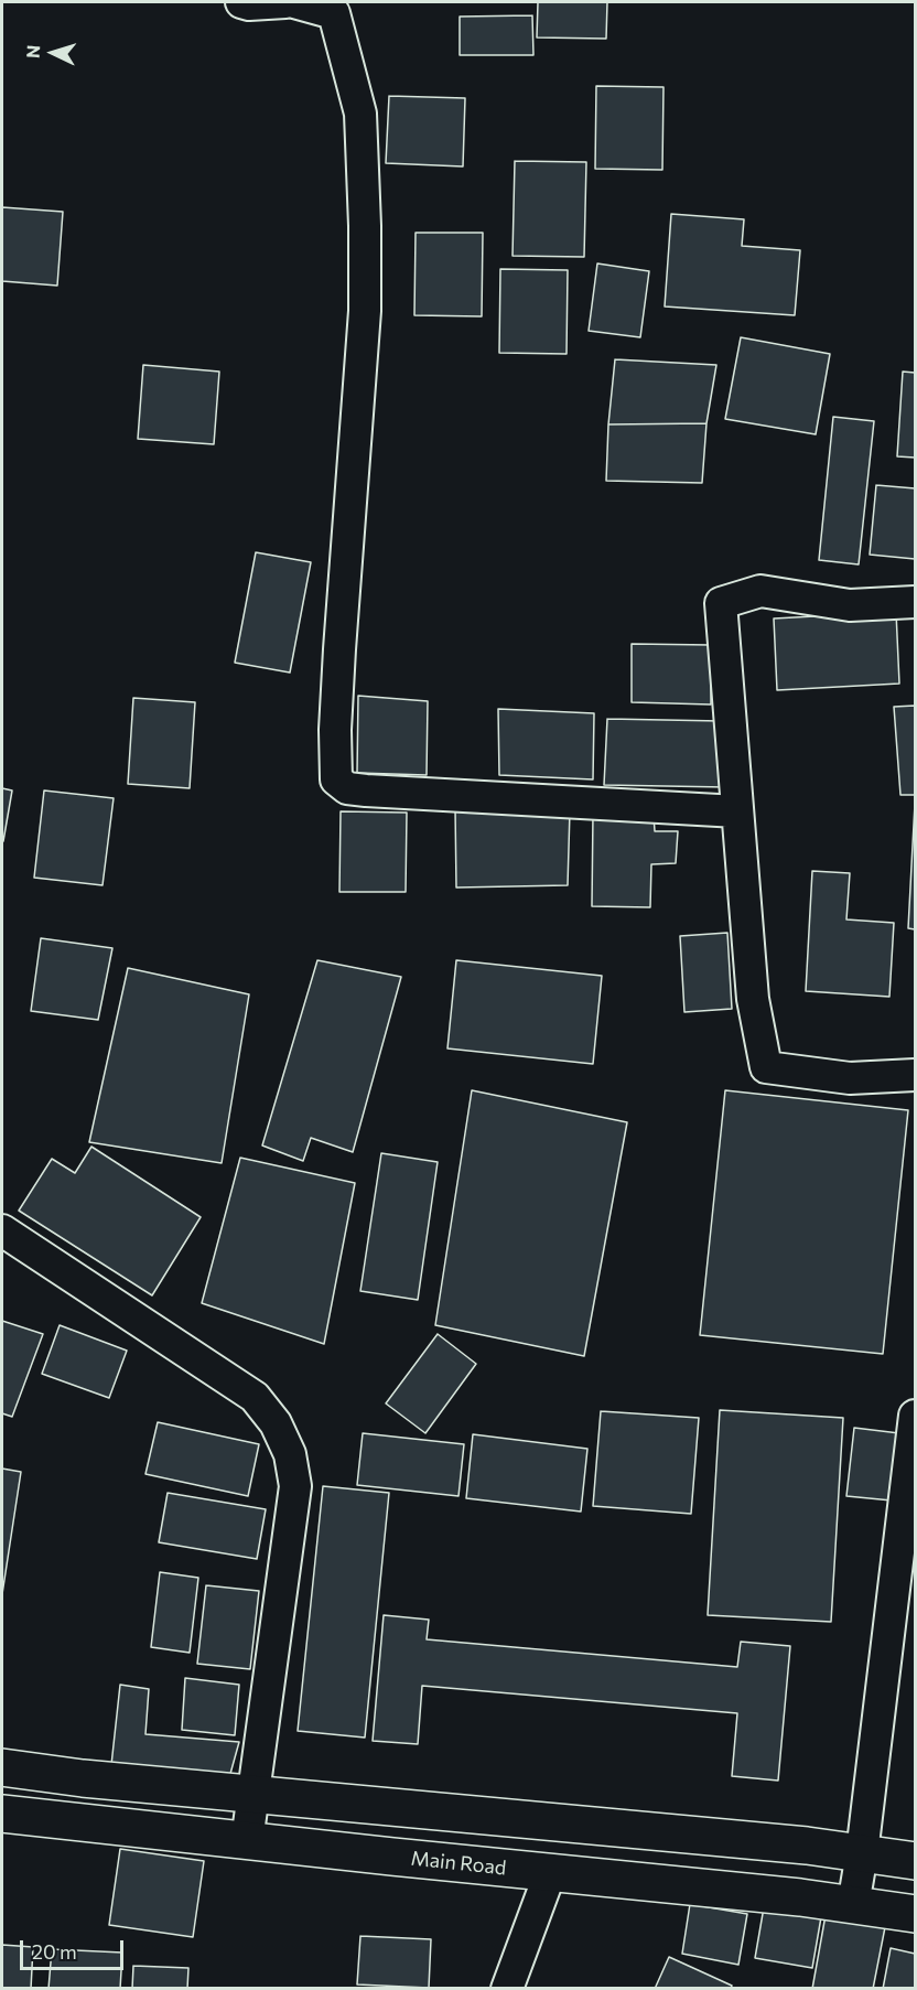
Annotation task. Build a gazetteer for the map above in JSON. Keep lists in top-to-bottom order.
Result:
{
  "streets": {
    "main road": ["Main Road"]
  },
  "scale_bar": "20 m",
  "north": "left"
}
